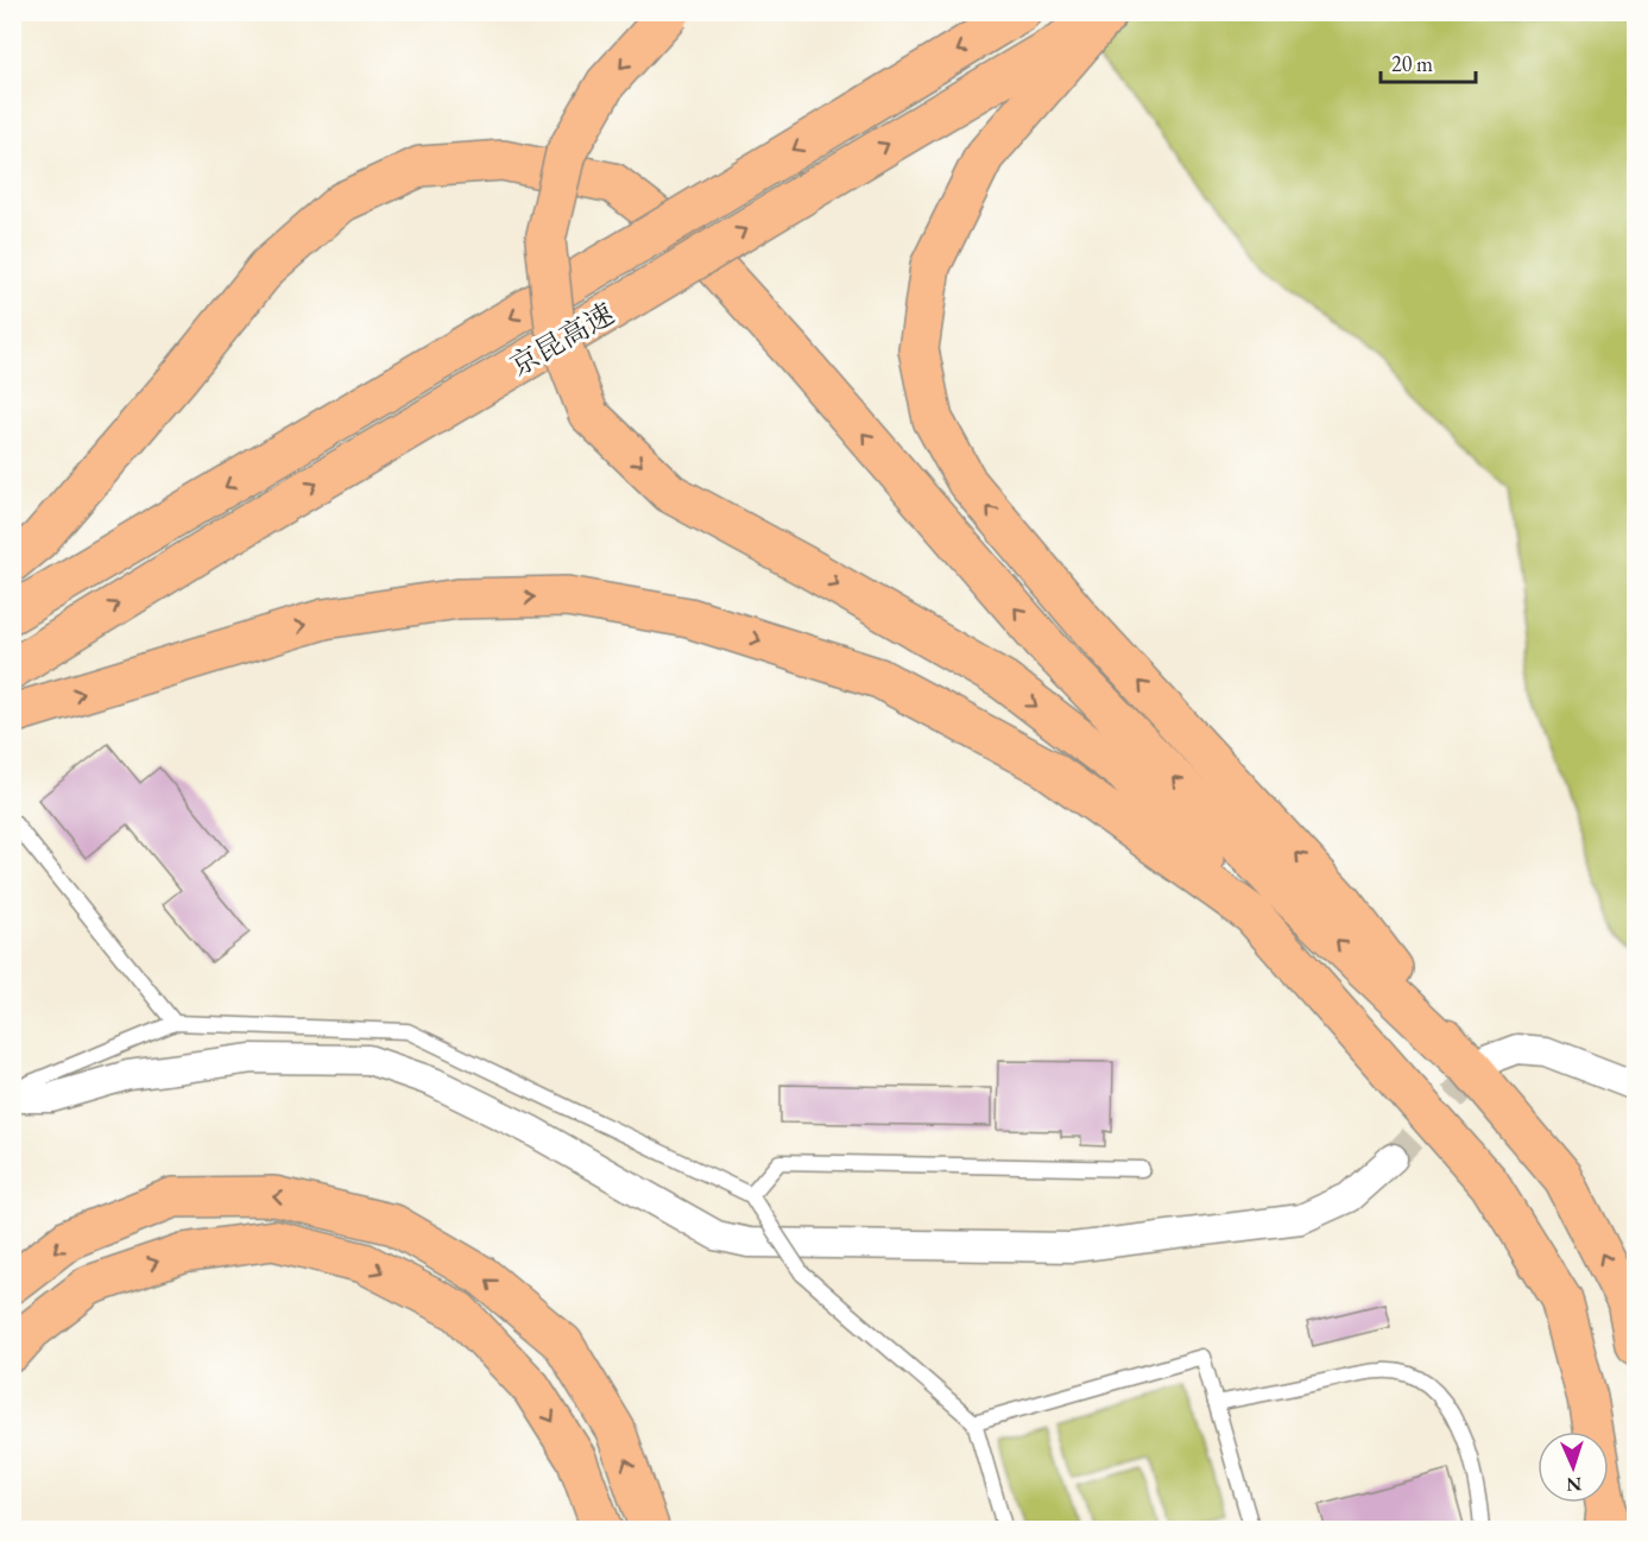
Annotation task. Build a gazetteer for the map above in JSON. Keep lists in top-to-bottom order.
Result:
{
  "streets": {
    "main road": ["京昆高速"]
  },
  "scale_bar": "20 m",
  "north": "bottom"
}
